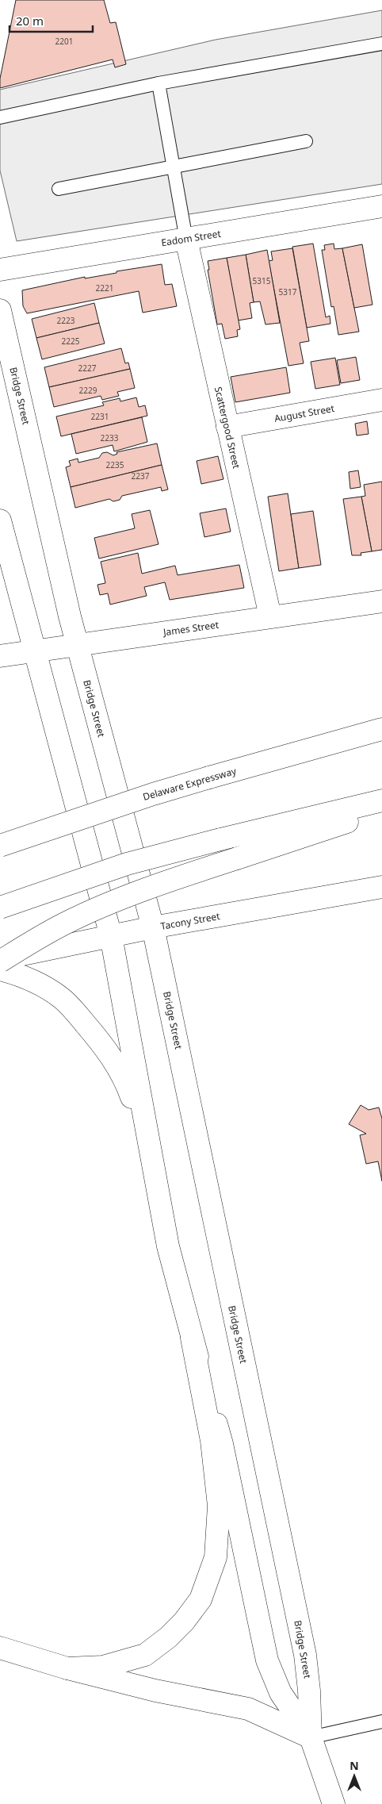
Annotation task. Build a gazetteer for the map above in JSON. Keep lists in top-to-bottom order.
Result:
{
  "streets": {
    "main road": [
      "Eadom Street",
      "Bridge Street",
      "August Street",
      "Scattergood Street",
      "James Street",
      "Delaware Expressway",
      "Tacony Street"
    ]
  },
  "crossings": [
    ["Eadom Street", "Scattergood Street"],
    ["Bridge Street", "James Street"],
    ["Bridge Street", "Tacony Street"],
    ["August Street", "Scattergood Street"],
    ["Scattergood Street", "James Street"]
  ],
  "house_numbers": [
    "2201",
    "5315",
    "2221",
    "5317",
    "2223",
    "2225",
    "2227",
    "2229",
    "2231",
    "2233",
    "2235",
    "2237"
  ],
  "scale_bar": "20 m",
  "north": "top"
}
